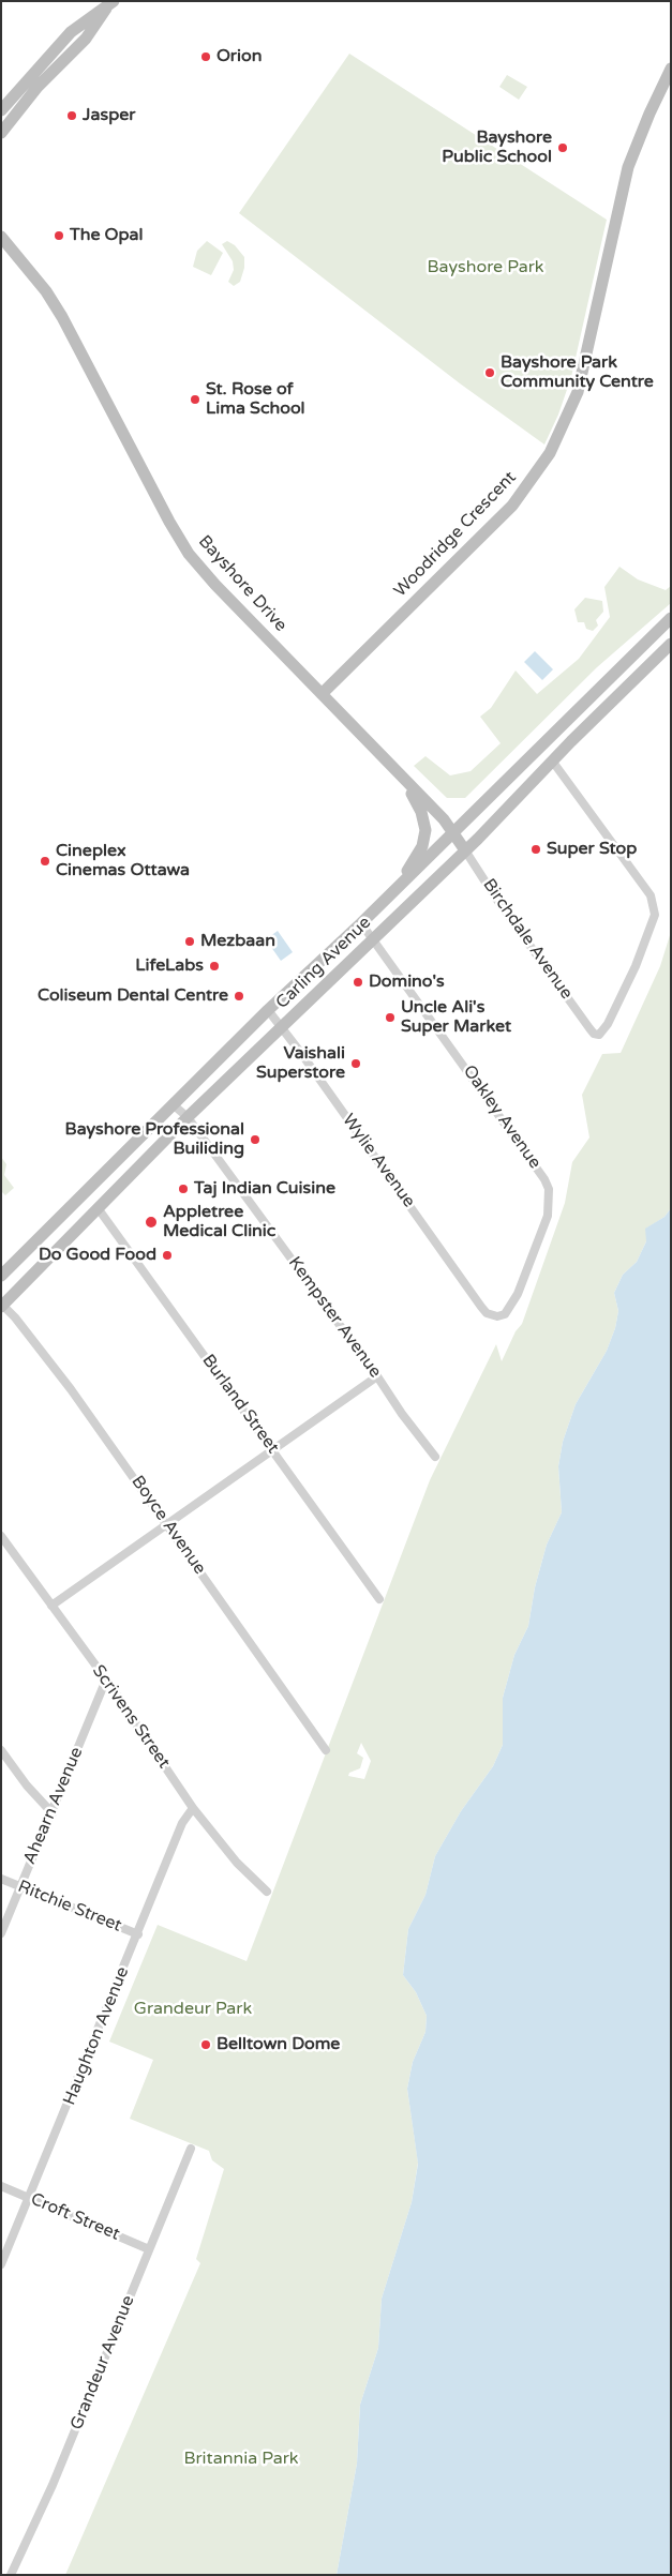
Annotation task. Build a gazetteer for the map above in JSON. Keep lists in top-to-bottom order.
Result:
{
  "streets": {
    "main road": ["Woodridge Crescent", "Bayshore Drive", "Carling Avenue"],
    "street": [
      "Birchdale Avenue",
      "Oakley Avenue",
      "Wylie Avenue",
      "Kempster Avenue",
      "Burland Street",
      "Boyce Avenue",
      "Scrivens Street",
      "Ahearn Avenue",
      "Ritchie Street",
      "Haughton Avenue",
      "Croft Street",
      "Grandeur Avenue"
    ]
  },
  "crossings": [
    ["Woodridge Crescent", "Bayshore Drive"],
    ["Bayshore Drive", "Birchdale Avenue"],
    ["Bayshore Drive", "Carling Avenue"],
    ["Birchdale Avenue", "Carling Avenue"],
    ["Carling Avenue", "Oakley Avenue"],
    ["Carling Avenue", "Wylie Avenue"],
    ["Carling Avenue", "Kempster Avenue"],
    ["Carling Avenue", "Burland Street"],
    ["Carling Avenue", "Boyce Avenue"],
    ["Oakley Avenue", "Wylie Avenue"],
    ["Scrivens Street", "Ahearn Avenue"],
    ["Scrivens Street", "Haughton Avenue"],
    ["Ahearn Avenue", "Ritchie Street"],
    ["Ritchie Street", "Haughton Avenue"],
    ["Haughton Avenue", "Croft Street"],
    ["Croft Street", "Grandeur Avenue"]
  ],
  "parks": ["Bayshore Park", "Grandeur Park", "Britannia Park"],
  "places": [
    "Orion",
    "Jasper",
    "Bayshore Public School",
    "The Opal",
    "Bayshore Park Community Centre",
    "St. Rose of Lima School",
    "Super Stop",
    "Cineplex Cinemas Ottawa",
    "Mezbaan",
    "LifeLabs",
    "Domino's",
    "Coliseum Dental Centre",
    "Uncle Ali's Super Market",
    "Vaishali Superstore",
    "Bayshore Professional Builiding",
    "Taj Indian Cuisine",
    "Appletree Medical Clinic",
    "Do Good Food",
    "Belltown Dome"
  ]
}
